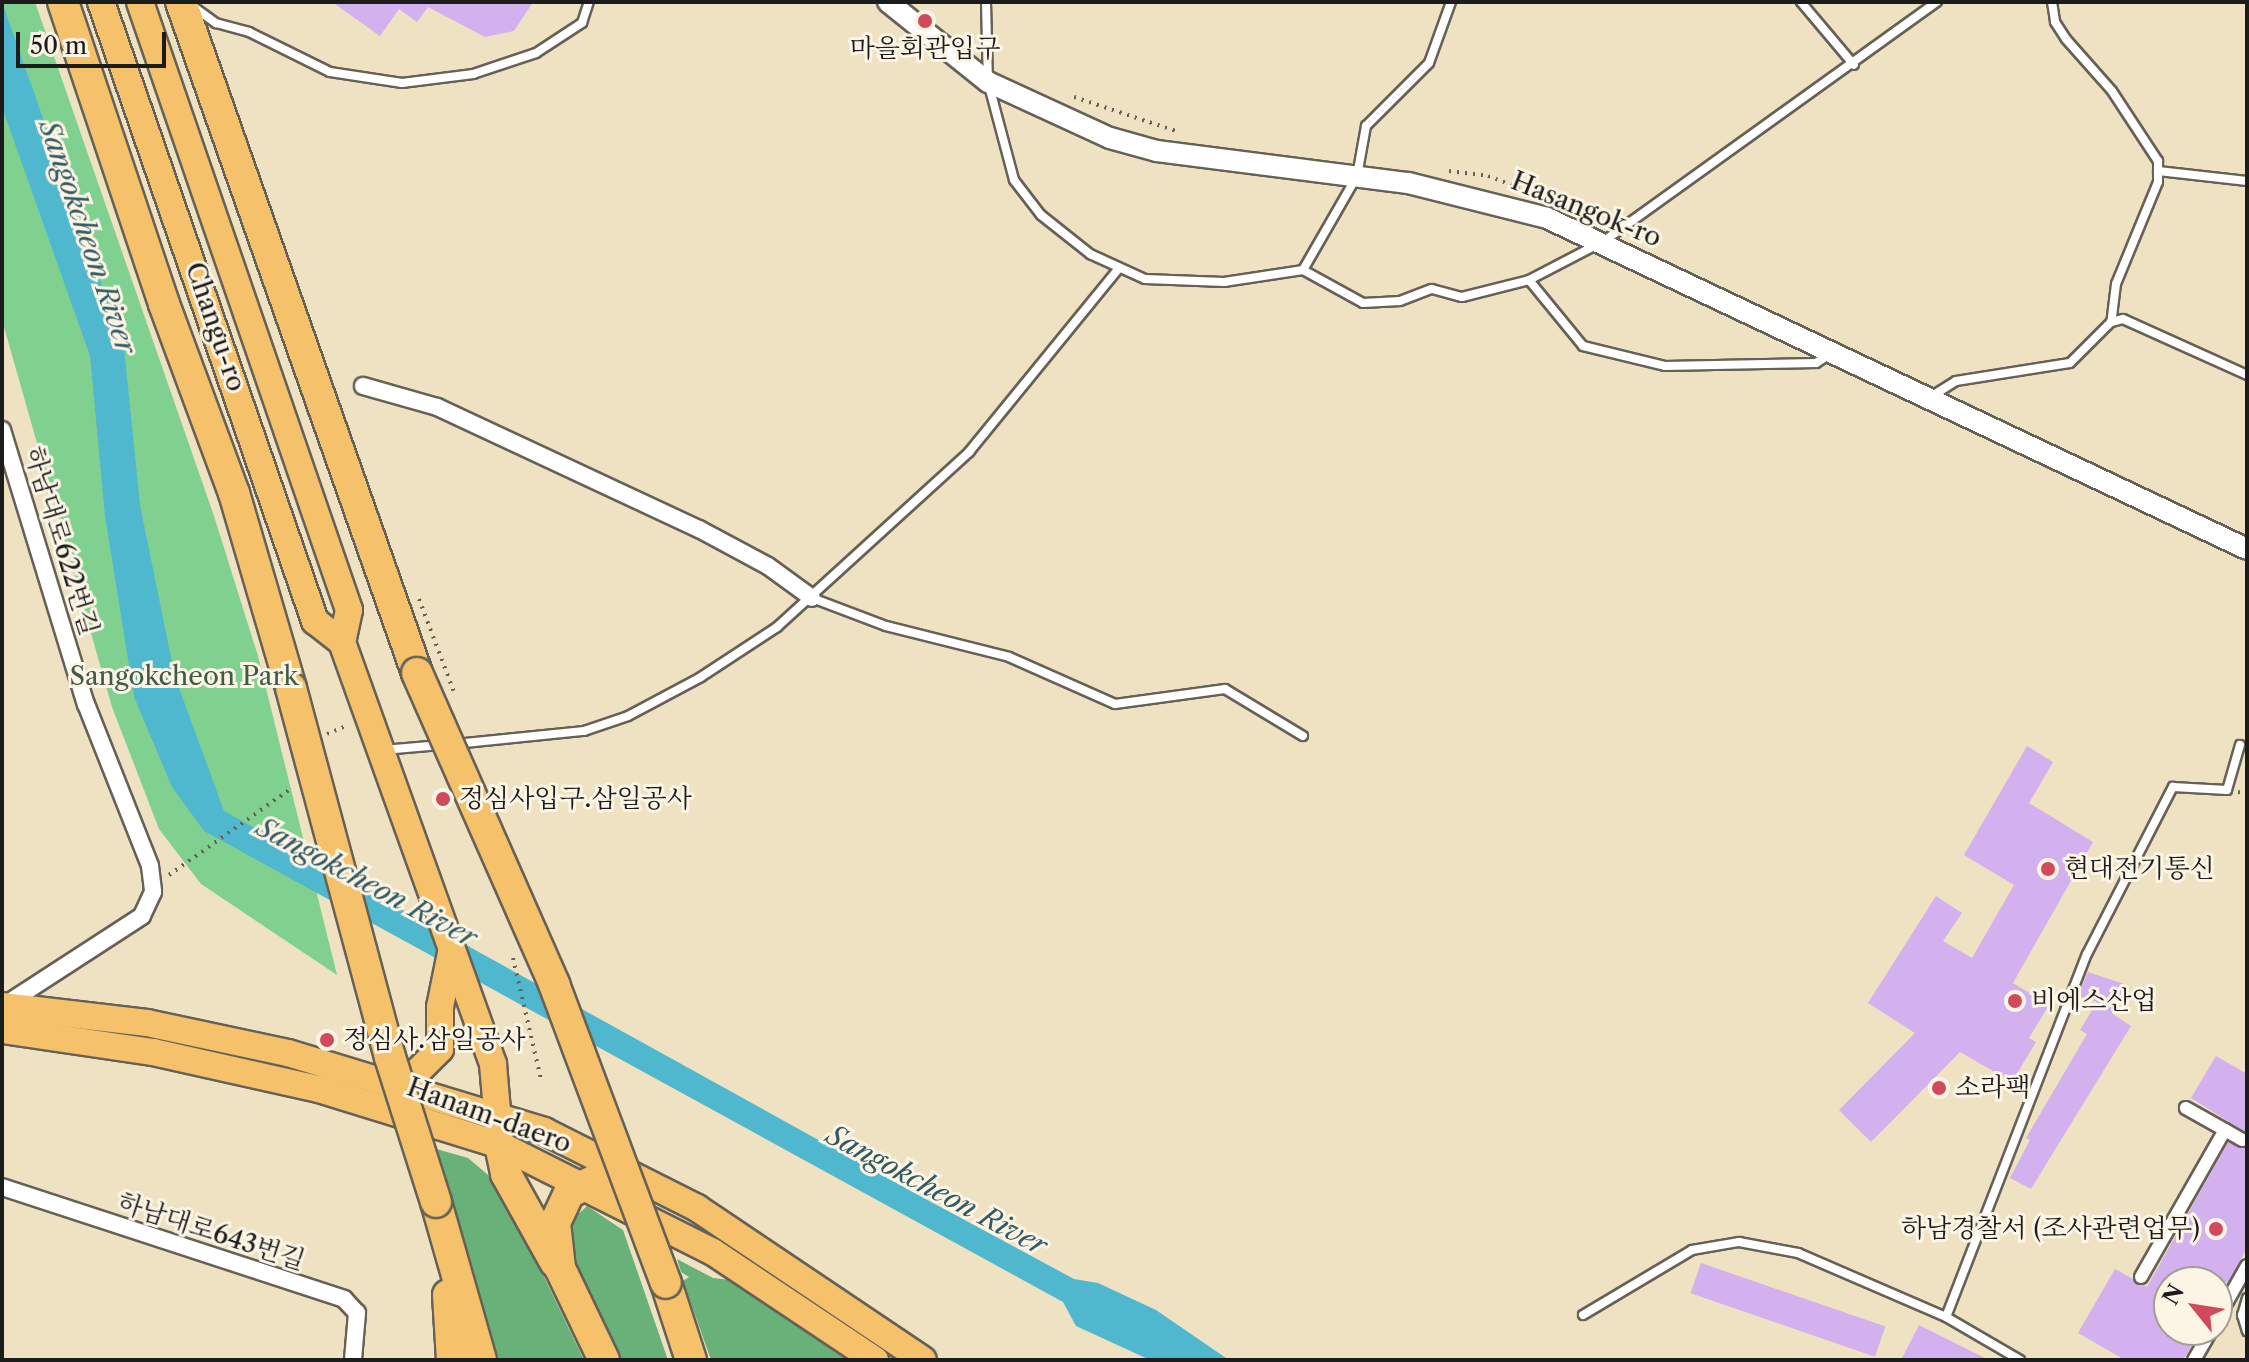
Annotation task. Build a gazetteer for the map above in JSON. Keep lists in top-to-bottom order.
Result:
{
  "streets": {
    "main road": ["Changu-ro", "Hanam-daero"],
    "street": ["Hasangok-ro", "하남대로622번길", "하남대로643번길"]
  },
  "crossings": [
    ["Changu-ro", "Hanam-daero"],
    ["하남대로622번길", "Hanam-daero"]
  ],
  "water": ["Sangokcheon River"],
  "parks": ["Sangokcheon Park"],
  "places": [
    "마을회관입구",
    "정심사입구.삼일공사",
    "현대전기통신",
    "비에스산업",
    "정심사.삼일공사",
    "소라팩",
    "하남경찰서 (조사관련업무)"
  ],
  "scale_bar": "50 m",
  "north": "top left"
}
